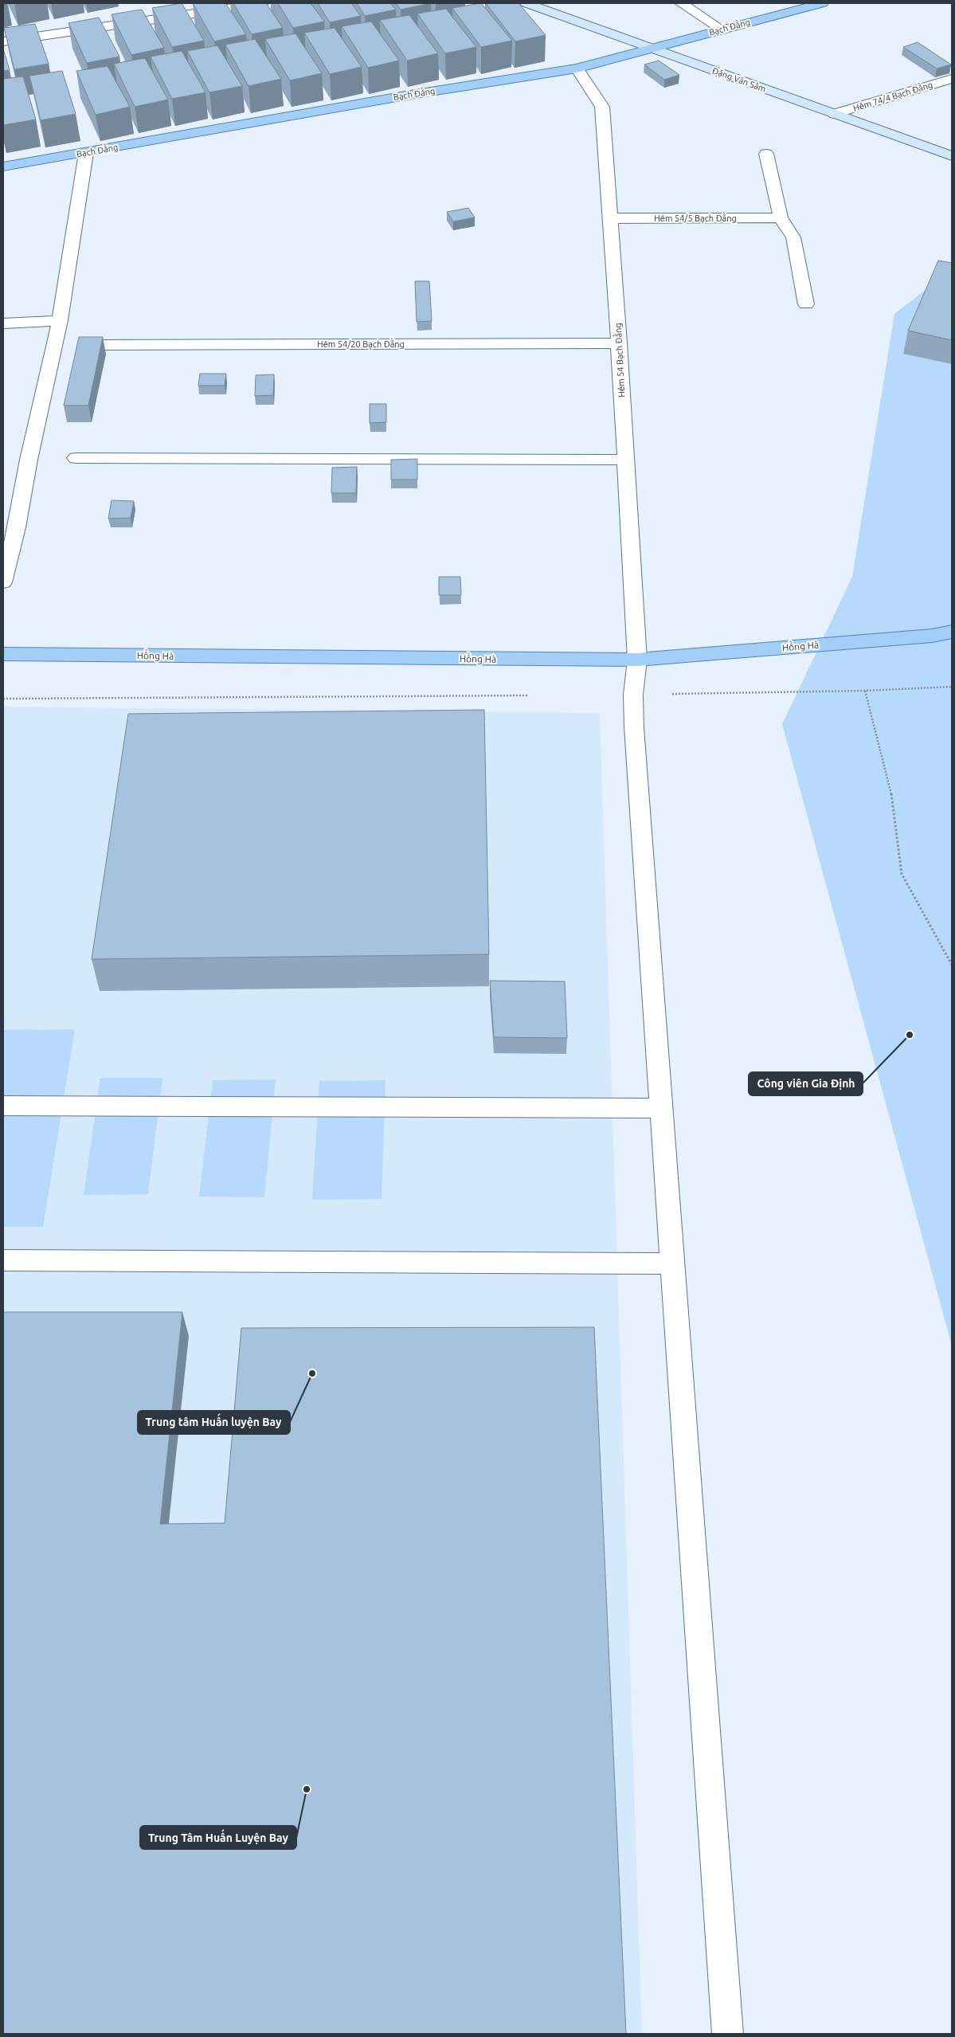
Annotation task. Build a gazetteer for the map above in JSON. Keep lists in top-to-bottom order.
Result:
{
  "streets": {
    "main road": ["Bạch Đằng", "Hồng Hà"],
    "street": [
      "Đặng Văn Sâm",
      "Hẻm 74/4 Bạch Đằng",
      "Hẻm 54/5 Bạch Đằng",
      "Hẻm 54/20 Bạch Đằng",
      "Hẻm 54 Bạch Đằng"
    ]
  },
  "crossings": [
    ["Bạch Đằng", "Đặng Văn Sâm"],
    ["Bạch Đằng", "Hẻm 54 Bạch Đằng"],
    ["Đặng Văn Sâm", "Hẻm 74/4 Bạch Đằng"],
    ["Hẻm 54/5 Bạch Đằng", "Hẻm 54 Bạch Đằng"],
    ["Hẻm 54/20 Bạch Đằng", "Hẻm 54 Bạch Đằng"],
    ["Hẻm 54 Bạch Đằng", "Hồng Hà"]
  ],
  "places": ["Công viên Gia Định", "Trung tâm Huấn luyện Bay", "Trung Tâm Huấn Luyện Bay"]
}
